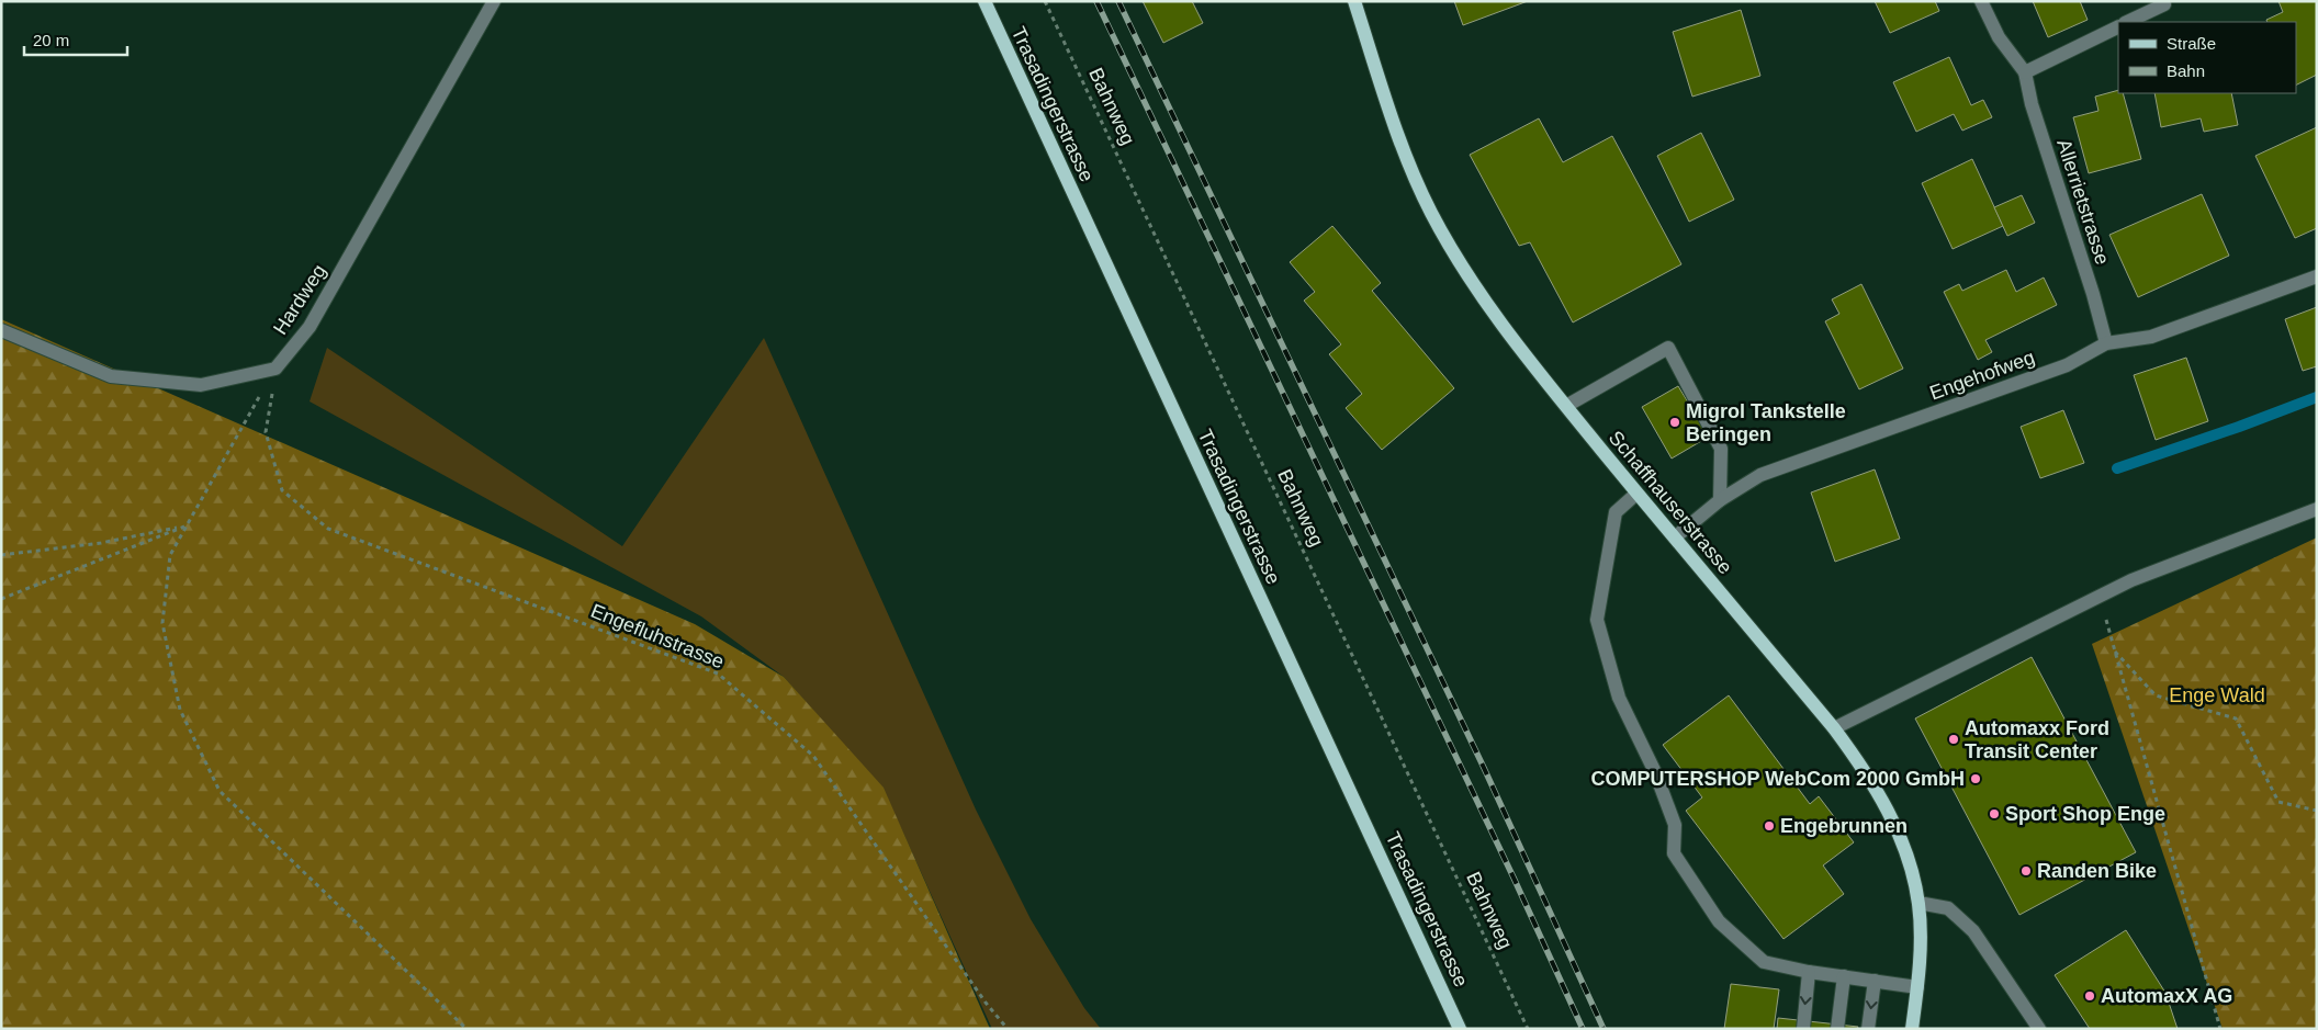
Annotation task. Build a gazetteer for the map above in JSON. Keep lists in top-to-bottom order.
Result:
{
  "streets": {
    "main road": ["Trasadingerstrasse", "Schaffhauserstrasse"],
    "street": ["Allerrietstrasse", "Hardweg", "Engehofweg"],
    "path": ["Bahnweg", "Engefluhstrasse"]
  },
  "crossings": [
    ["Allerrietstrasse", "Engehofweg"],
    ["Hardweg", "Engefluhstrasse"],
    ["Engehofweg", "Schaffhauserstrasse"]
  ],
  "parks": ["Enge Wald"],
  "places": [
    "Migrol Tankstelle Beringen",
    "Automaxx Ford Transit Center",
    "COMPUTERSHOP WebCom 2000 GmbH",
    "Sport Shop Enge",
    "Engebrunnen",
    "Randen Bike",
    "AutomaxX AG"
  ],
  "legend": ["Straße", "Bahn"],
  "scale_bar": "20 m"
}
